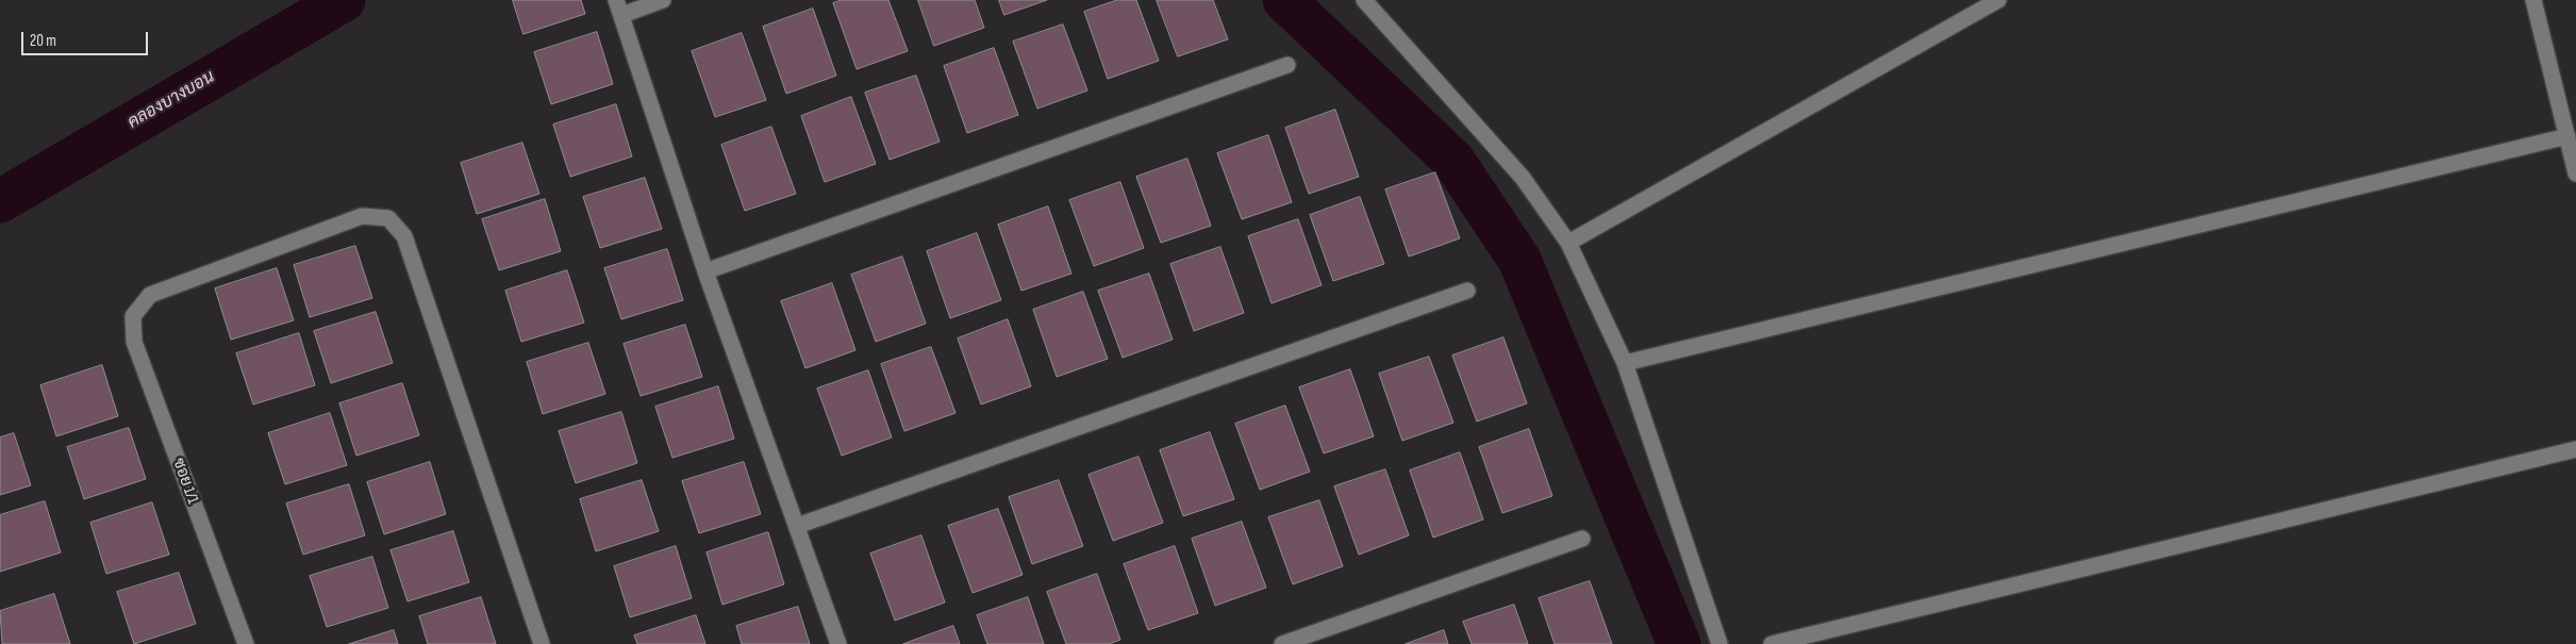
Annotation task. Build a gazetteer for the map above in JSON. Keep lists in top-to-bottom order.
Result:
{
  "streets": {
    "street": ["ซอย 1/1"]
  },
  "water": ["คลองบางบอน"],
  "scale_bar": "20 m"
}
